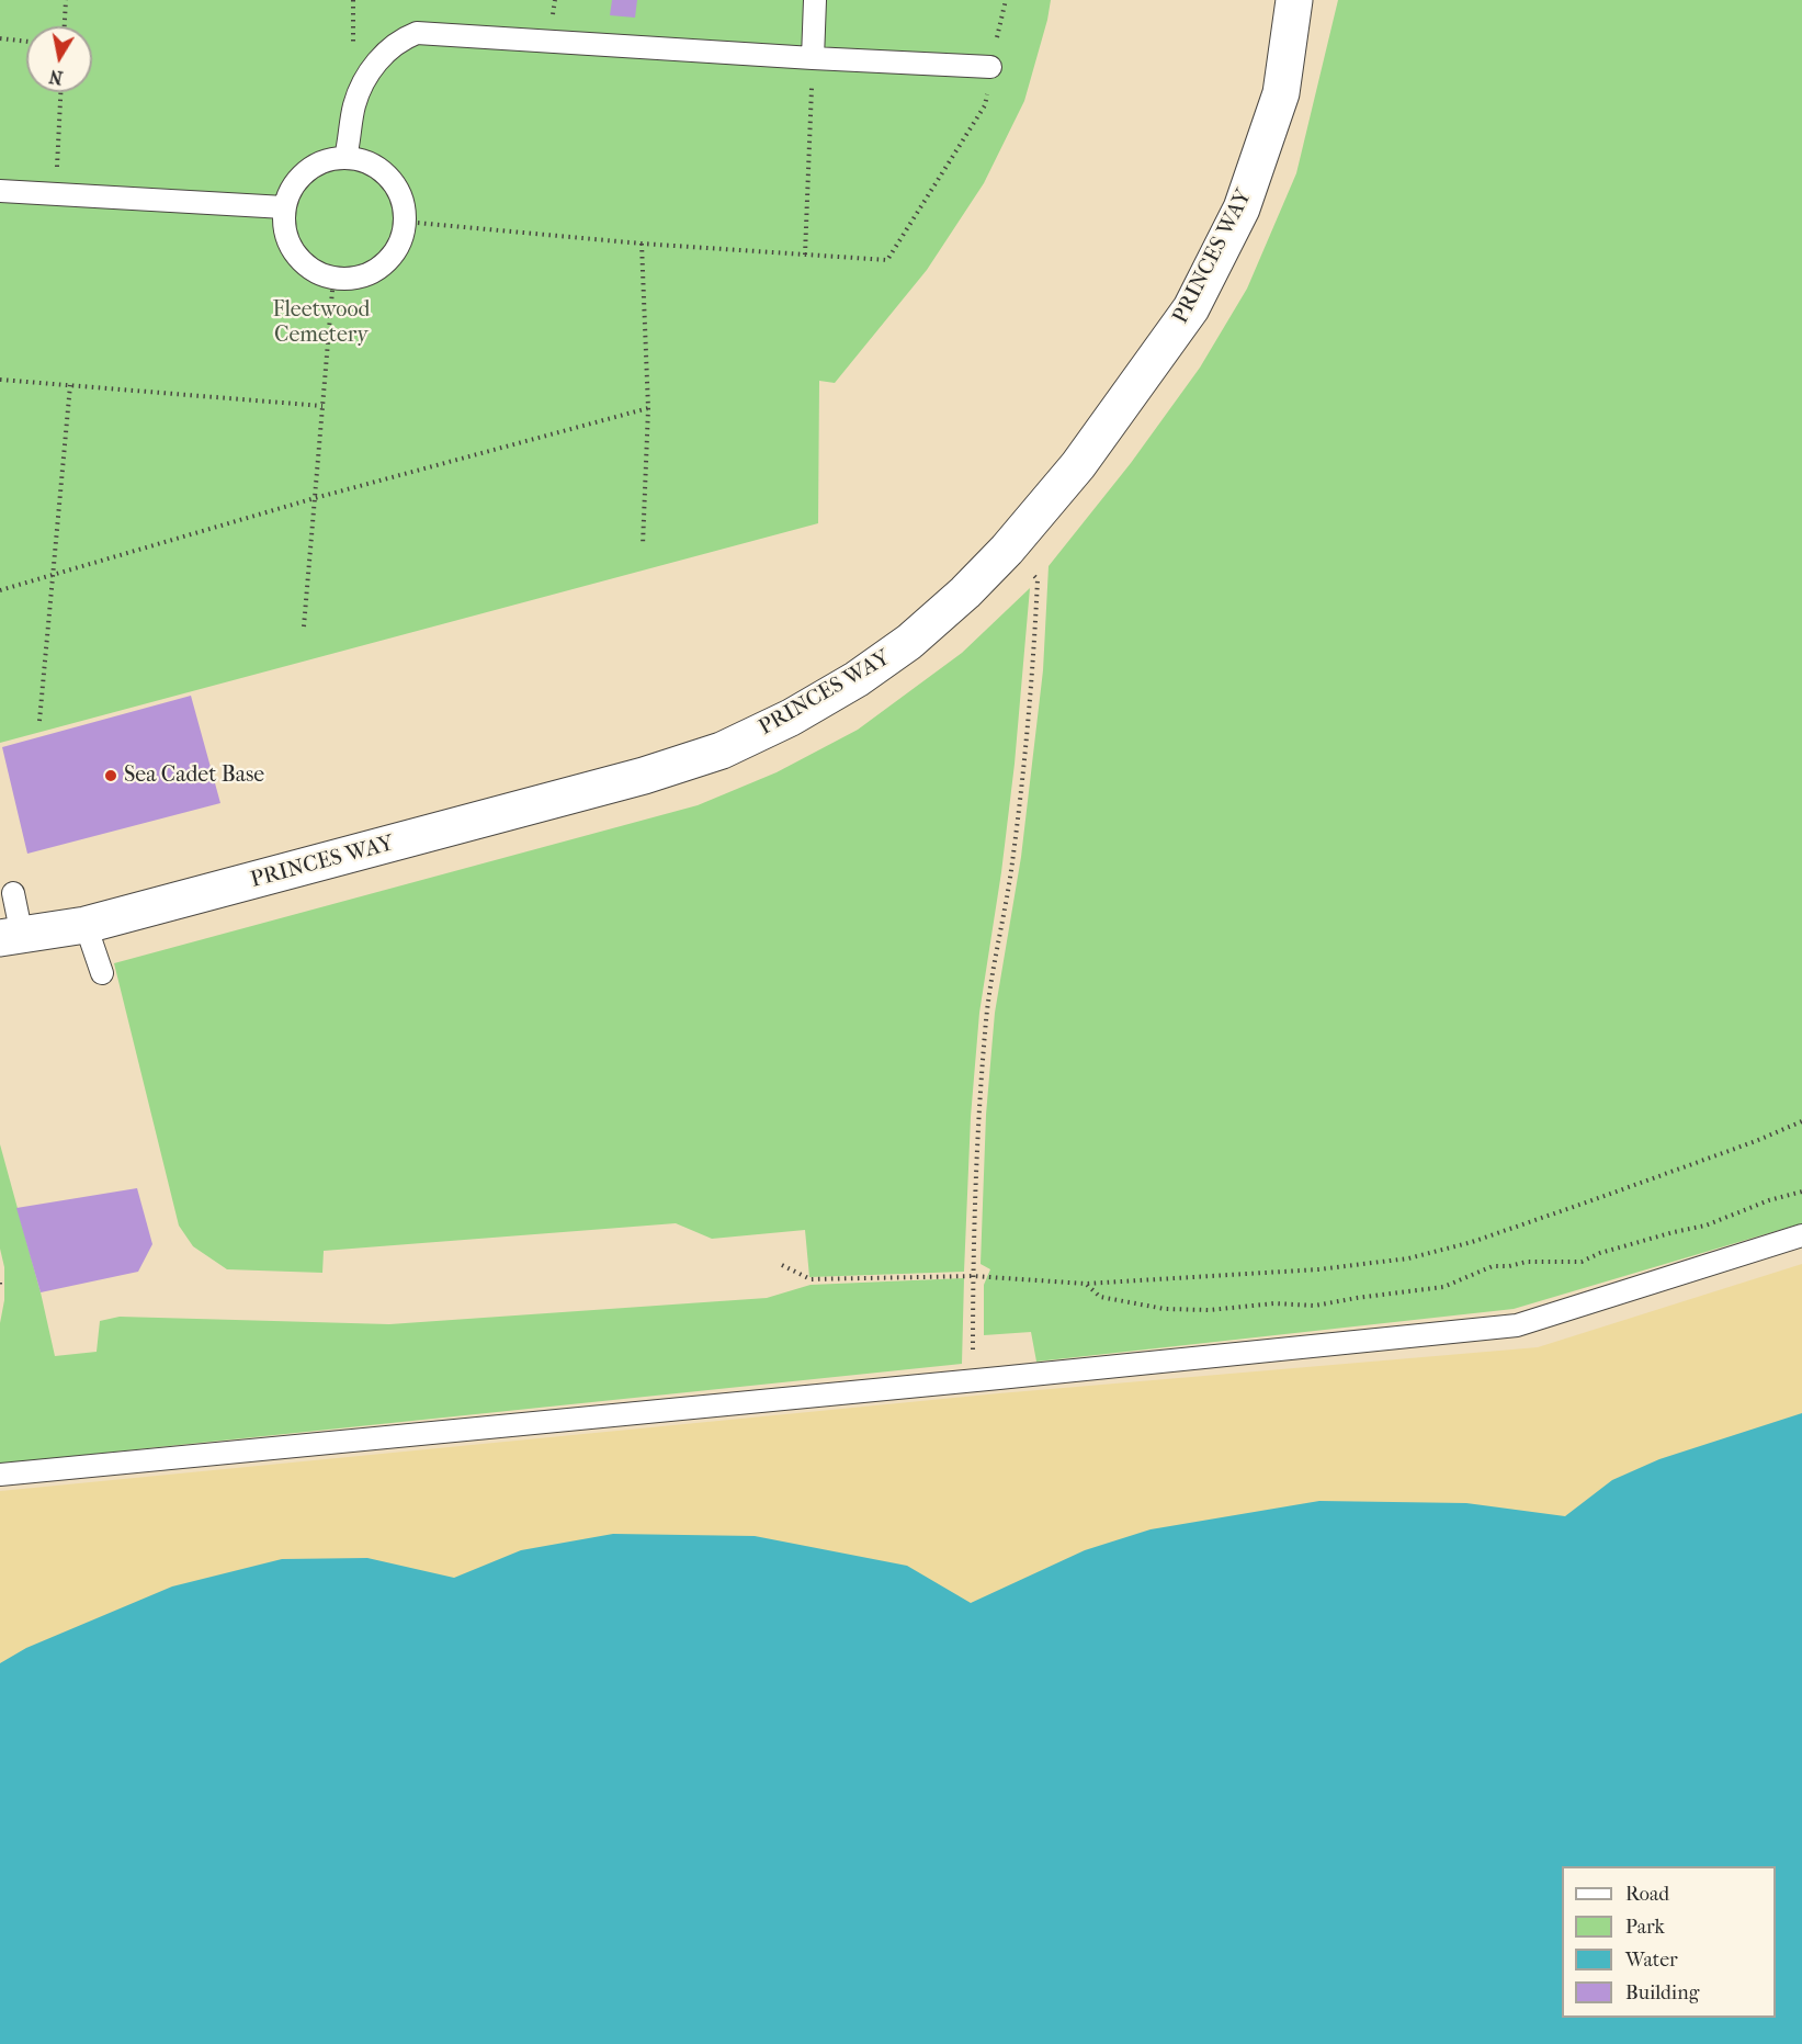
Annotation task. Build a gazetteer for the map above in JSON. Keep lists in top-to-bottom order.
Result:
{
  "streets": {
    "street": ["PRINCES WAY"]
  },
  "parks": ["Fleetwood Cemetery"],
  "places": ["Sea Cadet Base"],
  "legend": [
    "Road",
    "Park",
    "Water",
    "Building"
  ],
  "north": "bottom"
}
